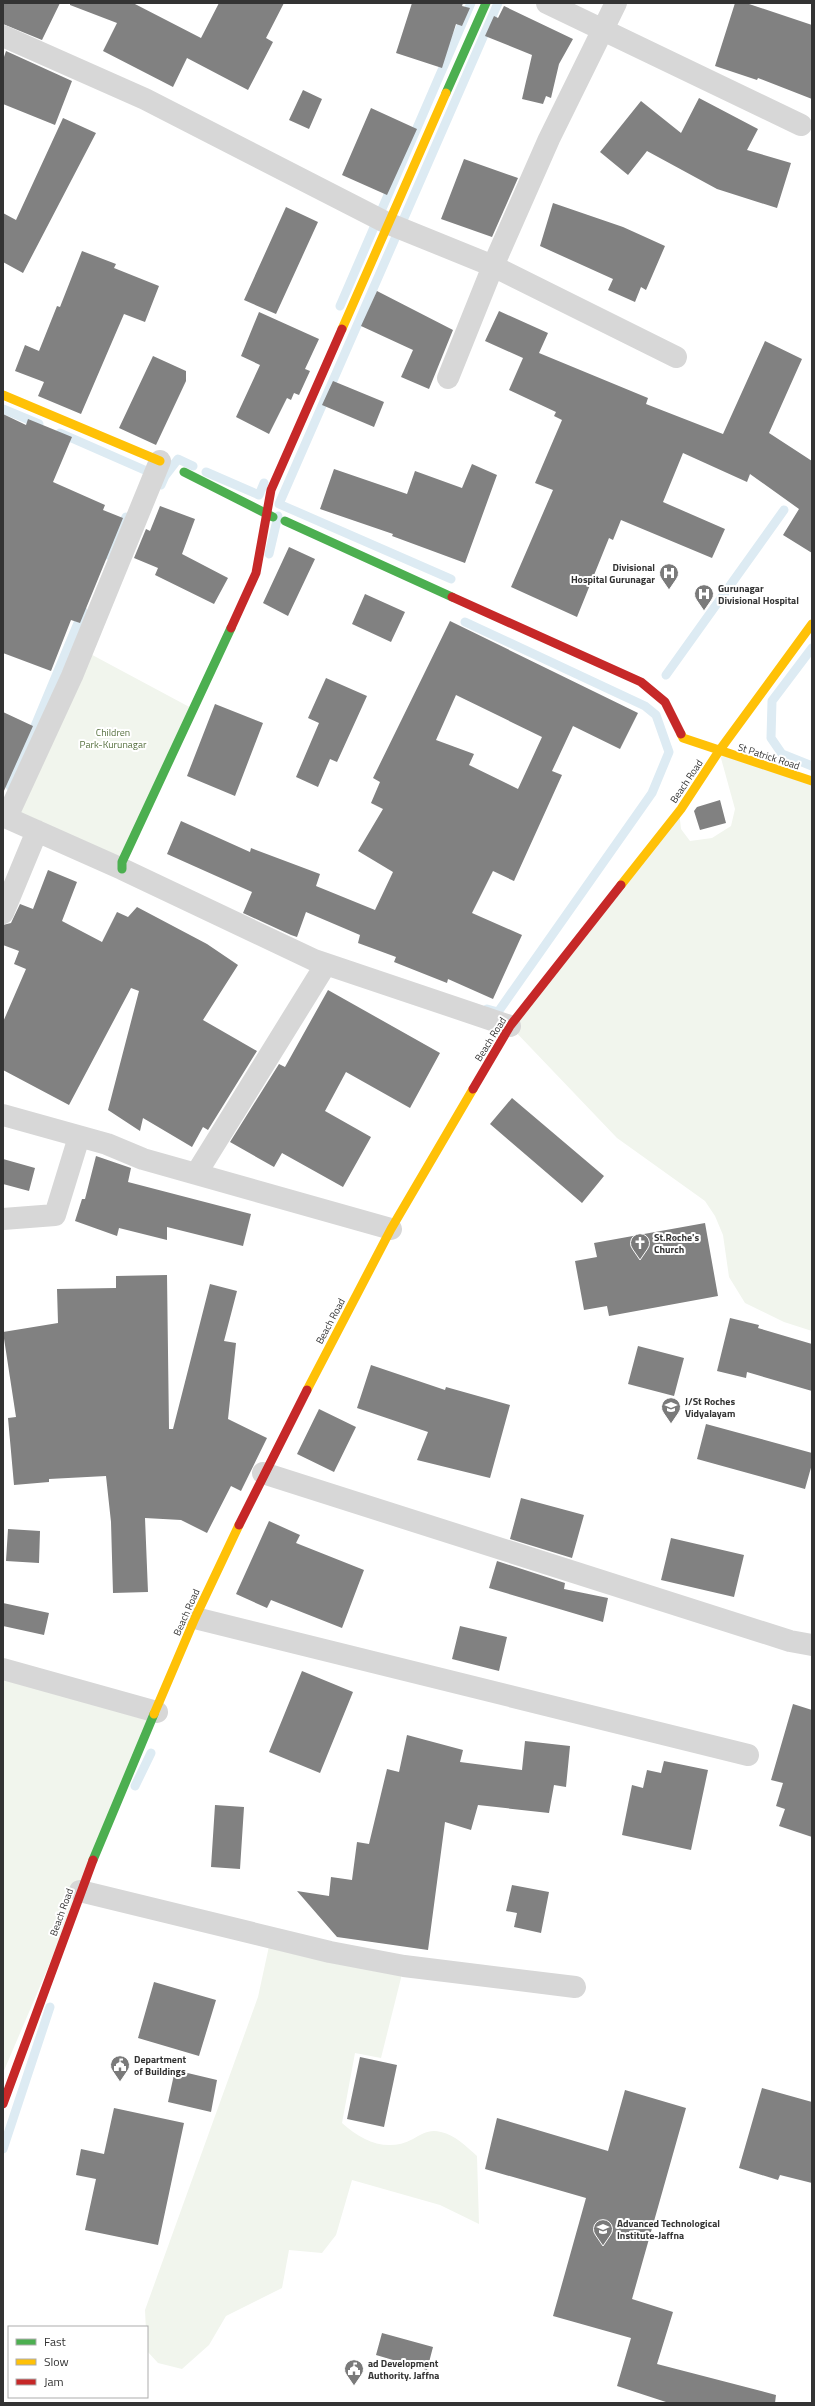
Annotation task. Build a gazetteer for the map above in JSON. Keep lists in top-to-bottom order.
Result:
{
  "streets": {
    "street": ["St Patrick Road", "Beach Road"]
  },
  "crossings": [
    ["St Patrick Road", "Beach Road"]
  ],
  "parks": ["Children Park-Kurunagar"],
  "places": {
    "hospital": ["Divisional Hospital Gurunagar", "Gurunagar Divisional Hospital"],
    "church": ["St.Roche's Church"],
    "school or university": ["J/St Roches Vidyalayam", "Advanced Technological Institute-Jaffna"],
    "public building": ["Department of Buildings", "ad Development Authority. Jaffna"]
  },
  "legend": ["Fast", "Slow", "Jam"]
}
